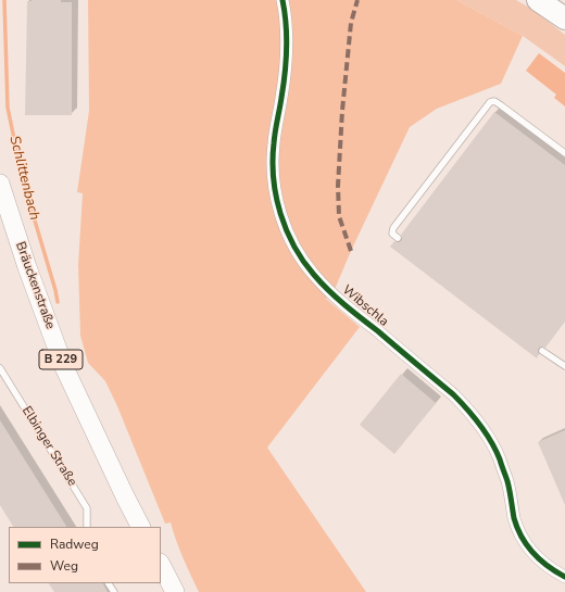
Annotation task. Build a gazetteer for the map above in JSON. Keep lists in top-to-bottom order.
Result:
{
  "streets": {
    "main road": ["Bräuckenstraße", "B 229"],
    "street": ["Wibschla"],
    "lane": ["Elbinger Straße"]
  },
  "water": ["Schlittenbach"],
  "legend": ["Radweg", "Weg"]
}
